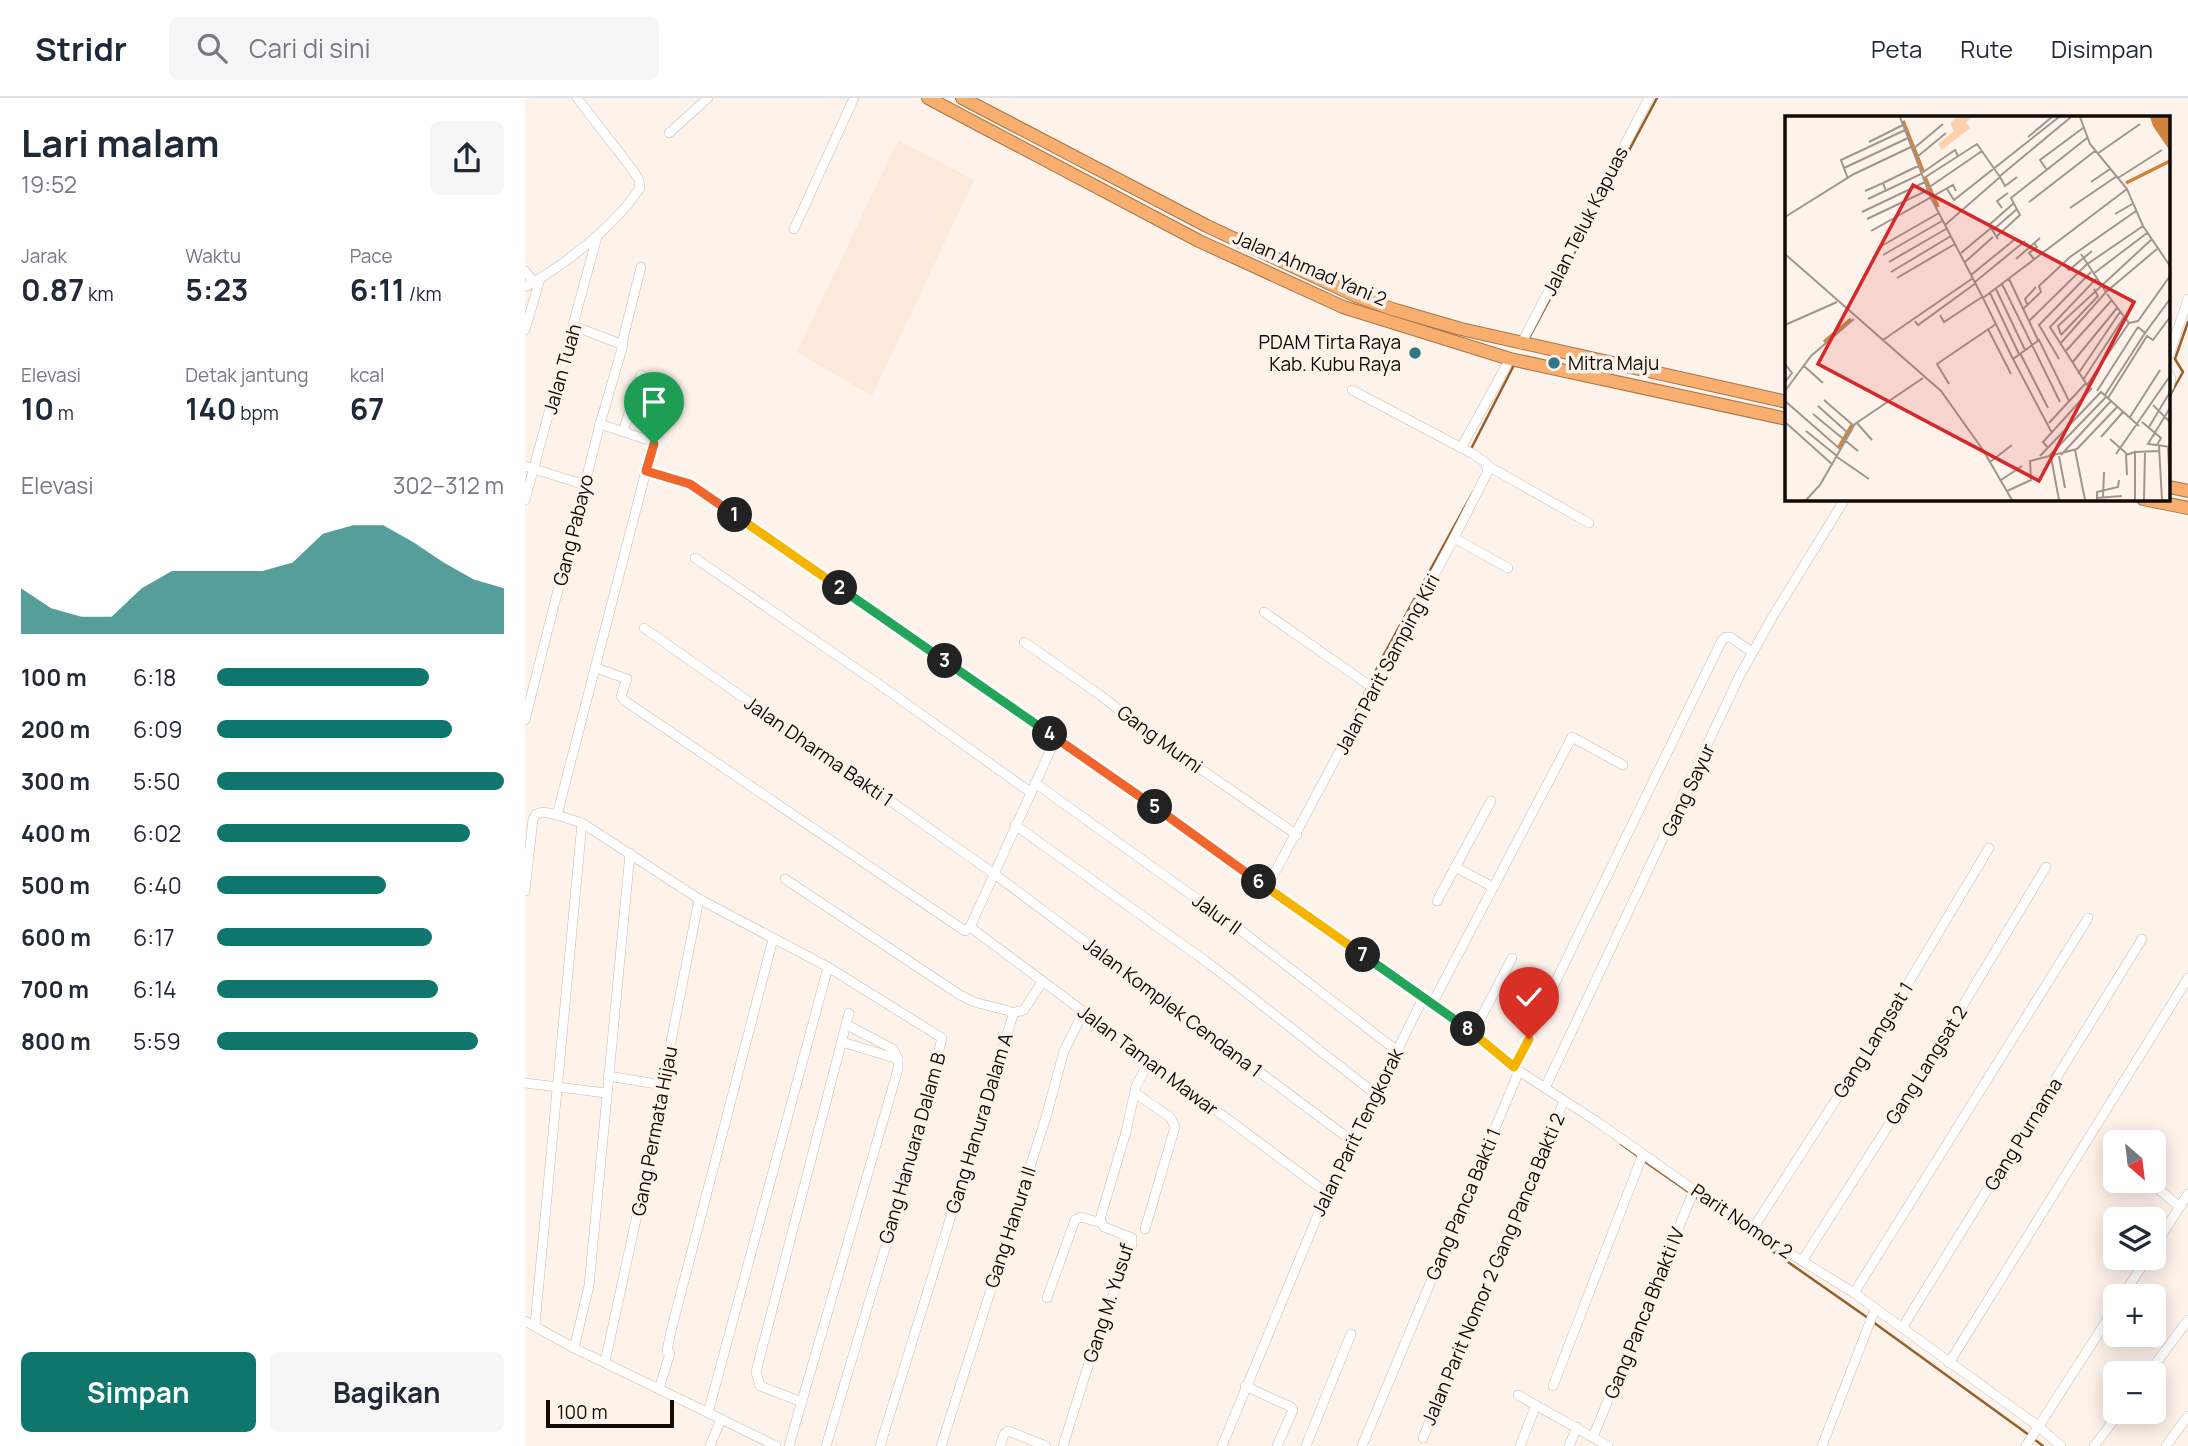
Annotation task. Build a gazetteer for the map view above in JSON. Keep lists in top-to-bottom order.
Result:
{
  "streets": {
    "highway": ["Jalan Ahmad Yani 2"],
    "street": [
      "Jalan Teluk Kapuas",
      "Jalan Tuah",
      "Gang Pabayo",
      "Jalan Parit Samping Kiri",
      "Gang Murni",
      "Jalan Dharma Bakti 1",
      "Gang Sayur",
      "Jalur II",
      "Jalan Komplek Cendana 1",
      "Gang Langsat 1",
      "Jalan Taman Mawar",
      "Gang Langsat 2",
      "Gang Hanura Dalam A",
      "Gang Permata Hijau",
      "Jalan Parit Tengkorak",
      "Gang Purnama",
      "Gang Hanuara Dalam B",
      "Gang Panca Bakti 1",
      "Parit Nomor 2",
      "Gang Hanura II",
      "Jalan Parit Nomor 2 Gang Panca Bakti 2",
      "Gang M. Yusuf",
      "Gang Panca Bhakti IV"
    ]
  },
  "crossings": [
    ["Jalan Teluk Kapuas", "Jalan Ahmad Yani 2"],
    ["Jalan Parit Samping Kiri", "Gang Murni"],
    ["Jalan Dharma Bakti 1", "Jalan Komplek Cendana 1"],
    ["Gang Sayur", "Gang Panca Bakti 1"],
    ["Gang Sayur", "Parit Nomor 2"],
    ["Jalur II", "Jalan Parit Tengkorak"],
    ["Jalan Komplek Cendana 1", "Jalan Parit Tengkorak"],
    ["Gang Langsat 1", "Parit Nomor 2"],
    ["Jalan Taman Mawar", "Jalan Parit Tengkorak"],
    ["Jalan Taman Mawar", "Gang Hanura II"],
    ["Jalan Taman Mawar", "Gang M. Yusuf"],
    ["Gang Langsat 2", "Parit Nomor 2"],
    ["Gang Permata Hijau", "Gang Hanuara Dalam B"],
    ["Jalan Parit Tengkorak", "Parit Nomor 2"],
    ["Gang Purnama", "Parit Nomor 2"],
    ["Gang Panca Bakti 1", "Parit Nomor 2"],
    ["Parit Nomor 2", "Jalan Parit Nomor 2 Gang Panca Bakti 2"],
    ["Parit Nomor 2", "Gang Panca Bhakti IV"]
  ],
  "places": ["PDAM Tirta Raya Kab. Kubu Raya", "Mitra Maju"],
  "scale_bar": "100 m",
  "north": "bottom right",
  "page": {
    "header": "Stridr",
    "search": "Cari di sini",
    "nav": ["Peta", "Rute", "Disimpan"],
    "heading": ["Lari malam", "19:52"],
    "stats": [
      ["Jarak", "0.87 km"],
      ["Waktu", "5:23"],
      ["Pace", "6:11 /km"],
      ["Elevasi", "10 m"],
      ["Detak jantung", "140 bpm"],
      ["kcal", "67"]
    ],
    "chart": ["Elevasi", "302–312 m"],
    "pins": [
      "1",
      "2",
      "3",
      "4",
      "5",
      "6",
      "7",
      "8"
    ],
    "list": [
      {
        "name": "100 m",
        "note": "6:18"
      },
      {
        "name": "200 m",
        "note": "6:09"
      },
      {
        "name": "300 m",
        "note": "5:50"
      },
      {
        "name": "400 m",
        "note": "6:02"
      },
      {
        "name": "500 m",
        "note": "6:40"
      },
      {
        "name": "600 m",
        "note": "6:17"
      },
      {
        "name": "700 m",
        "note": "6:14"
      },
      {
        "name": "800 m",
        "note": "5:59"
      }
    ],
    "map_buttons": ["+", "−"],
    "buttons": ["Simpan", "Bagikan"],
    "scale": "100 m"
  }
}
